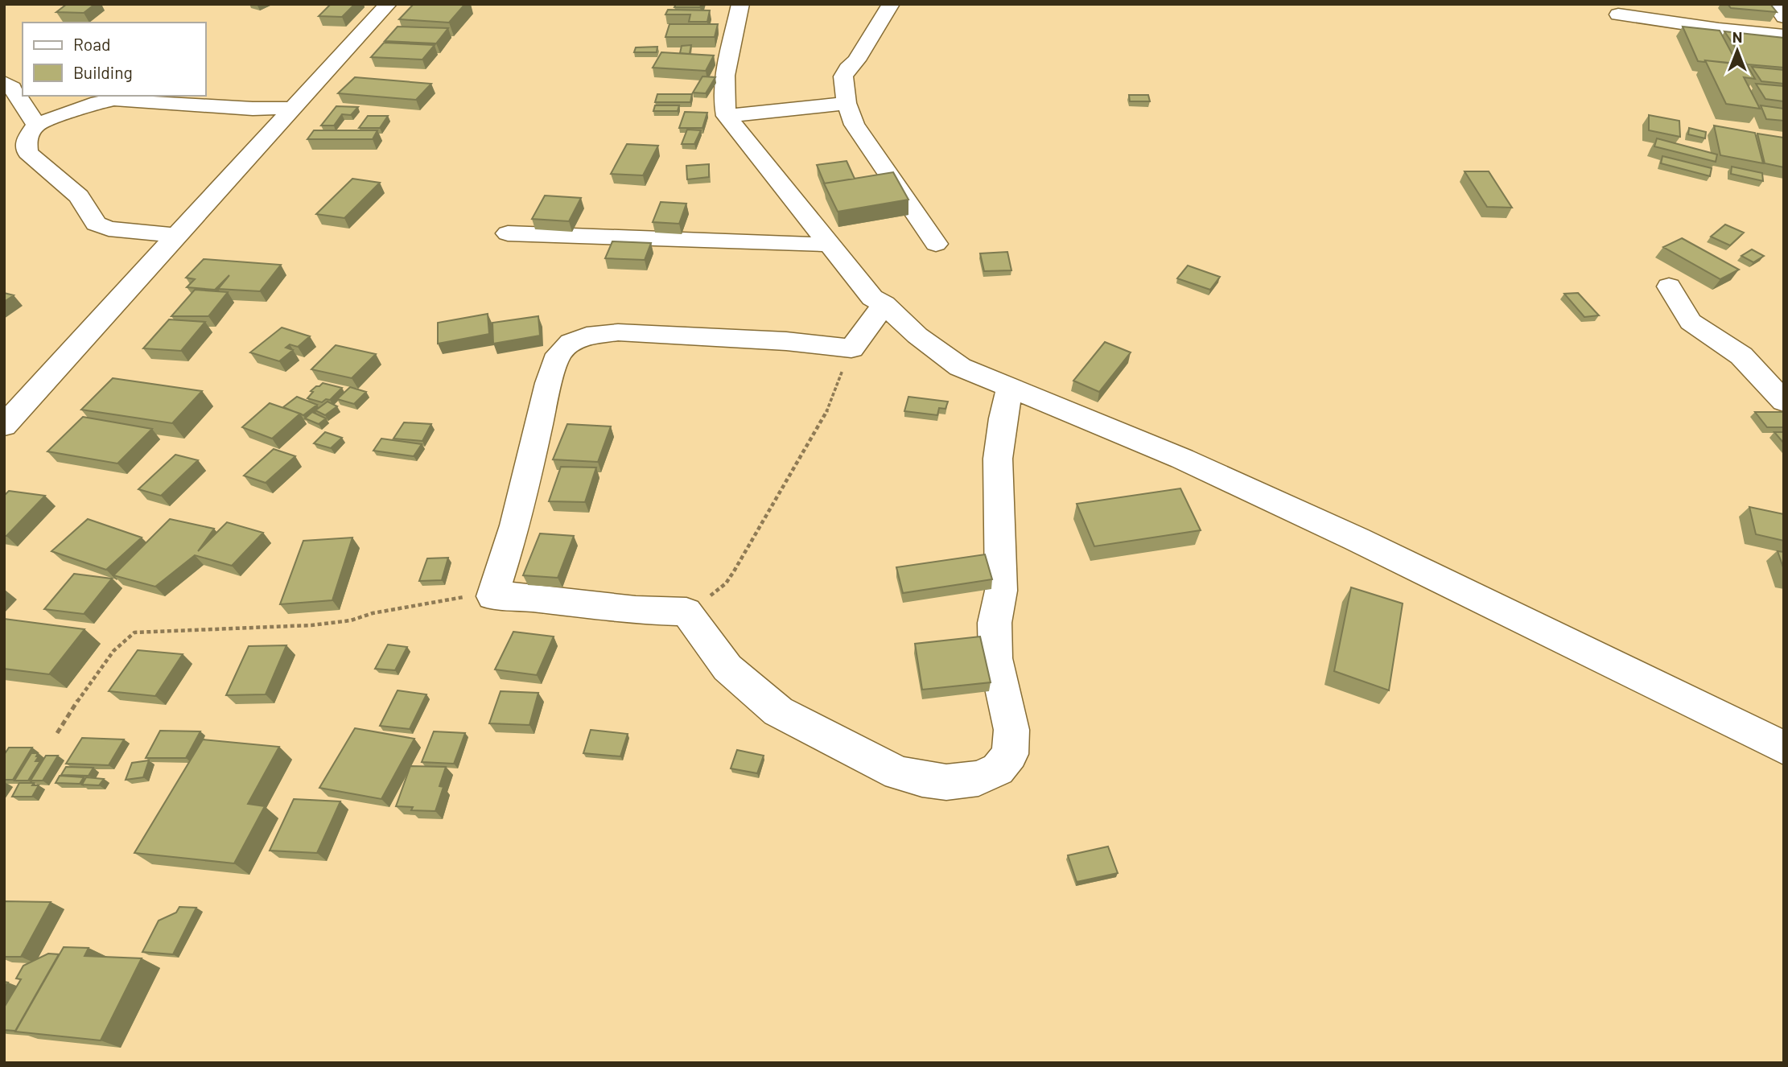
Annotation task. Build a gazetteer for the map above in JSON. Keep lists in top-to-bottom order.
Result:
{
  "legend": ["Road", "Building"],
  "north": "top"
}
